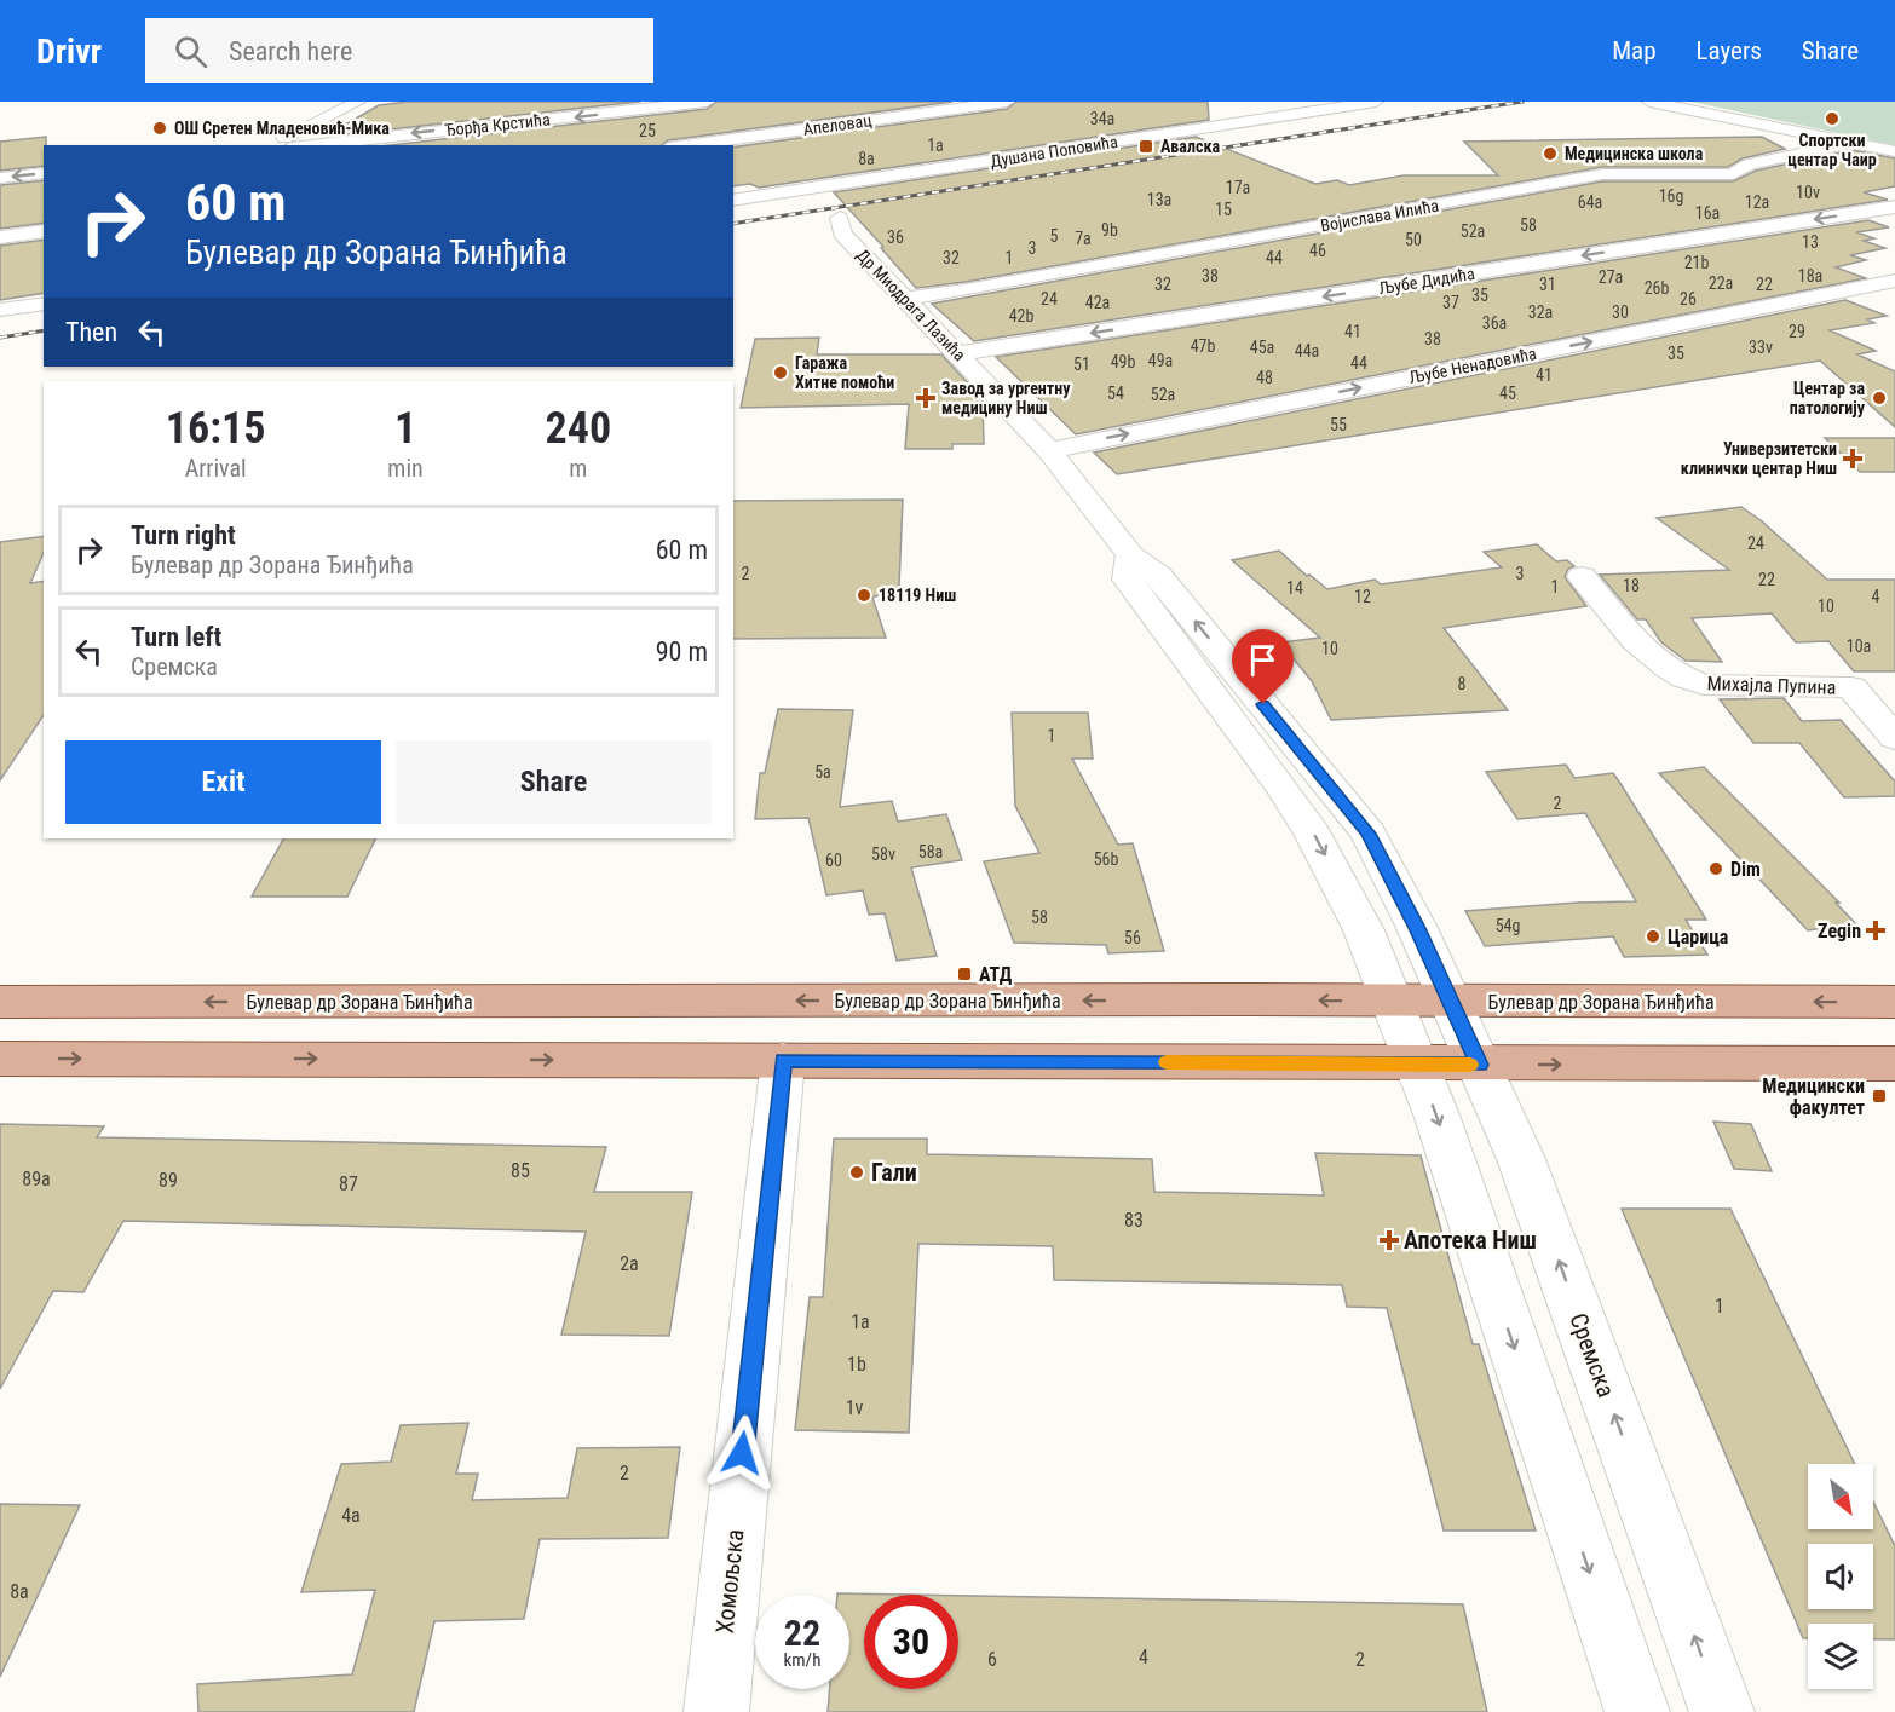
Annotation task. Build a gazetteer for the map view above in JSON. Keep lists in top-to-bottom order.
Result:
{
  "streets": {
    "main road": ["Булевар др Зорана Ђинђића"],
    "street": [
      "Ђорђа Крстића",
      "Апеловац",
      "Душана Поповића",
      "Војислава Илића",
      "Љубе Дидића",
      "Др Миодрага Лазића",
      "Љубе Ненадовића",
      "Михајла Пупина",
      "Сремска",
      "Хомољска"
    ]
  },
  "crossings": [
    ["Војислава Илића", "Др Миодрага Лазића"],
    ["Љубе Дидића", "Др Миодрага Лазића"],
    ["Др Миодрага Лазића", "Љубе Ненадовића"],
    ["Др Миодрага Лазића", "Булевар др Зорана Ђинђића"],
    ["Др Миодрага Лазића", "Сремска"],
    ["Булевар др Зорана Ђинђића", "Сремска"]
  ],
  "one_way": ["Ђорђа Крстића", "Љубе Дидића", "Љубе Ненадовића"],
  "places": {
    "other": [
      "Спортски центар Чаир",
      "ОШ Сретен Младеновић-Мика",
      "Медицинска школа",
      "Гаража Хитне помоћи",
      "Центар за патологију",
      "18119 Ниш",
      "Dim",
      "Царица",
      "Гали"
    ],
    "transit": ["Авалска", "АТД", "Медицински факултет"],
    "health": [
      "Завод за ургентну медицину Ниш",
      "Универзитетски клинички центар Ниш",
      "Zegin",
      "Апотека Ниш"
    ]
  },
  "house_numbers": [
    "34a",
    "25",
    "1a",
    "8a",
    "17a",
    "10v",
    "16g",
    "13a",
    "64a",
    "12a",
    "15",
    "16a",
    "58",
    "9b",
    "52a",
    "5",
    "36",
    "7a",
    "50",
    "13",
    "3",
    "46",
    "32",
    "1",
    "44",
    "21b",
    "38",
    "18a",
    "27a",
    "22a",
    "32",
    "31",
    "22",
    "26b",
    "35",
    "24",
    "26",
    "42a",
    "37",
    "32a",
    "30",
    "42b",
    "36a",
    "41",
    "29",
    "38",
    "47b",
    "45a",
    "33v",
    "44a",
    "35",
    "49a",
    "49b",
    "44",
    "51",
    "41",
    "48",
    "54",
    "45",
    "52a",
    "55",
    "24",
    "2",
    "3",
    "22",
    "18",
    "1",
    "14",
    "12",
    "4",
    "10",
    "10a",
    "10",
    "8",
    "1",
    "5a",
    "2",
    "58a",
    "58v",
    "56b",
    "60",
    "58",
    "54g",
    "56",
    "85",
    "89a",
    "89",
    "87",
    "83",
    "2a",
    "1",
    "1a",
    "1b",
    "1v",
    "2",
    "4a",
    "8a",
    "4",
    "6",
    "2"
  ],
  "north": "bottom right",
  "page": {
    "header": "Drivr",
    "search": "Search here",
    "nav": ["Map", "Layers", "Share"],
    "turn": ["60 m", "Булевар др Зорана Ђинђића"],
    "then": "Then",
    "eta": [
      "16:15",
      "Arrival",
      "1",
      "min",
      "240",
      "m"
    ],
    "list": [
      {
        "name": "Turn right",
        "note": "Булевар др Зорана Ђинђића",
        "value": "60 m"
      },
      {
        "name": "Turn left",
        "note": "Сремска",
        "value": "90 m"
      }
    ],
    "buttons": ["Exit", "Share"],
    "speed": "22 km/h",
    "limit": "30"
  }
}
